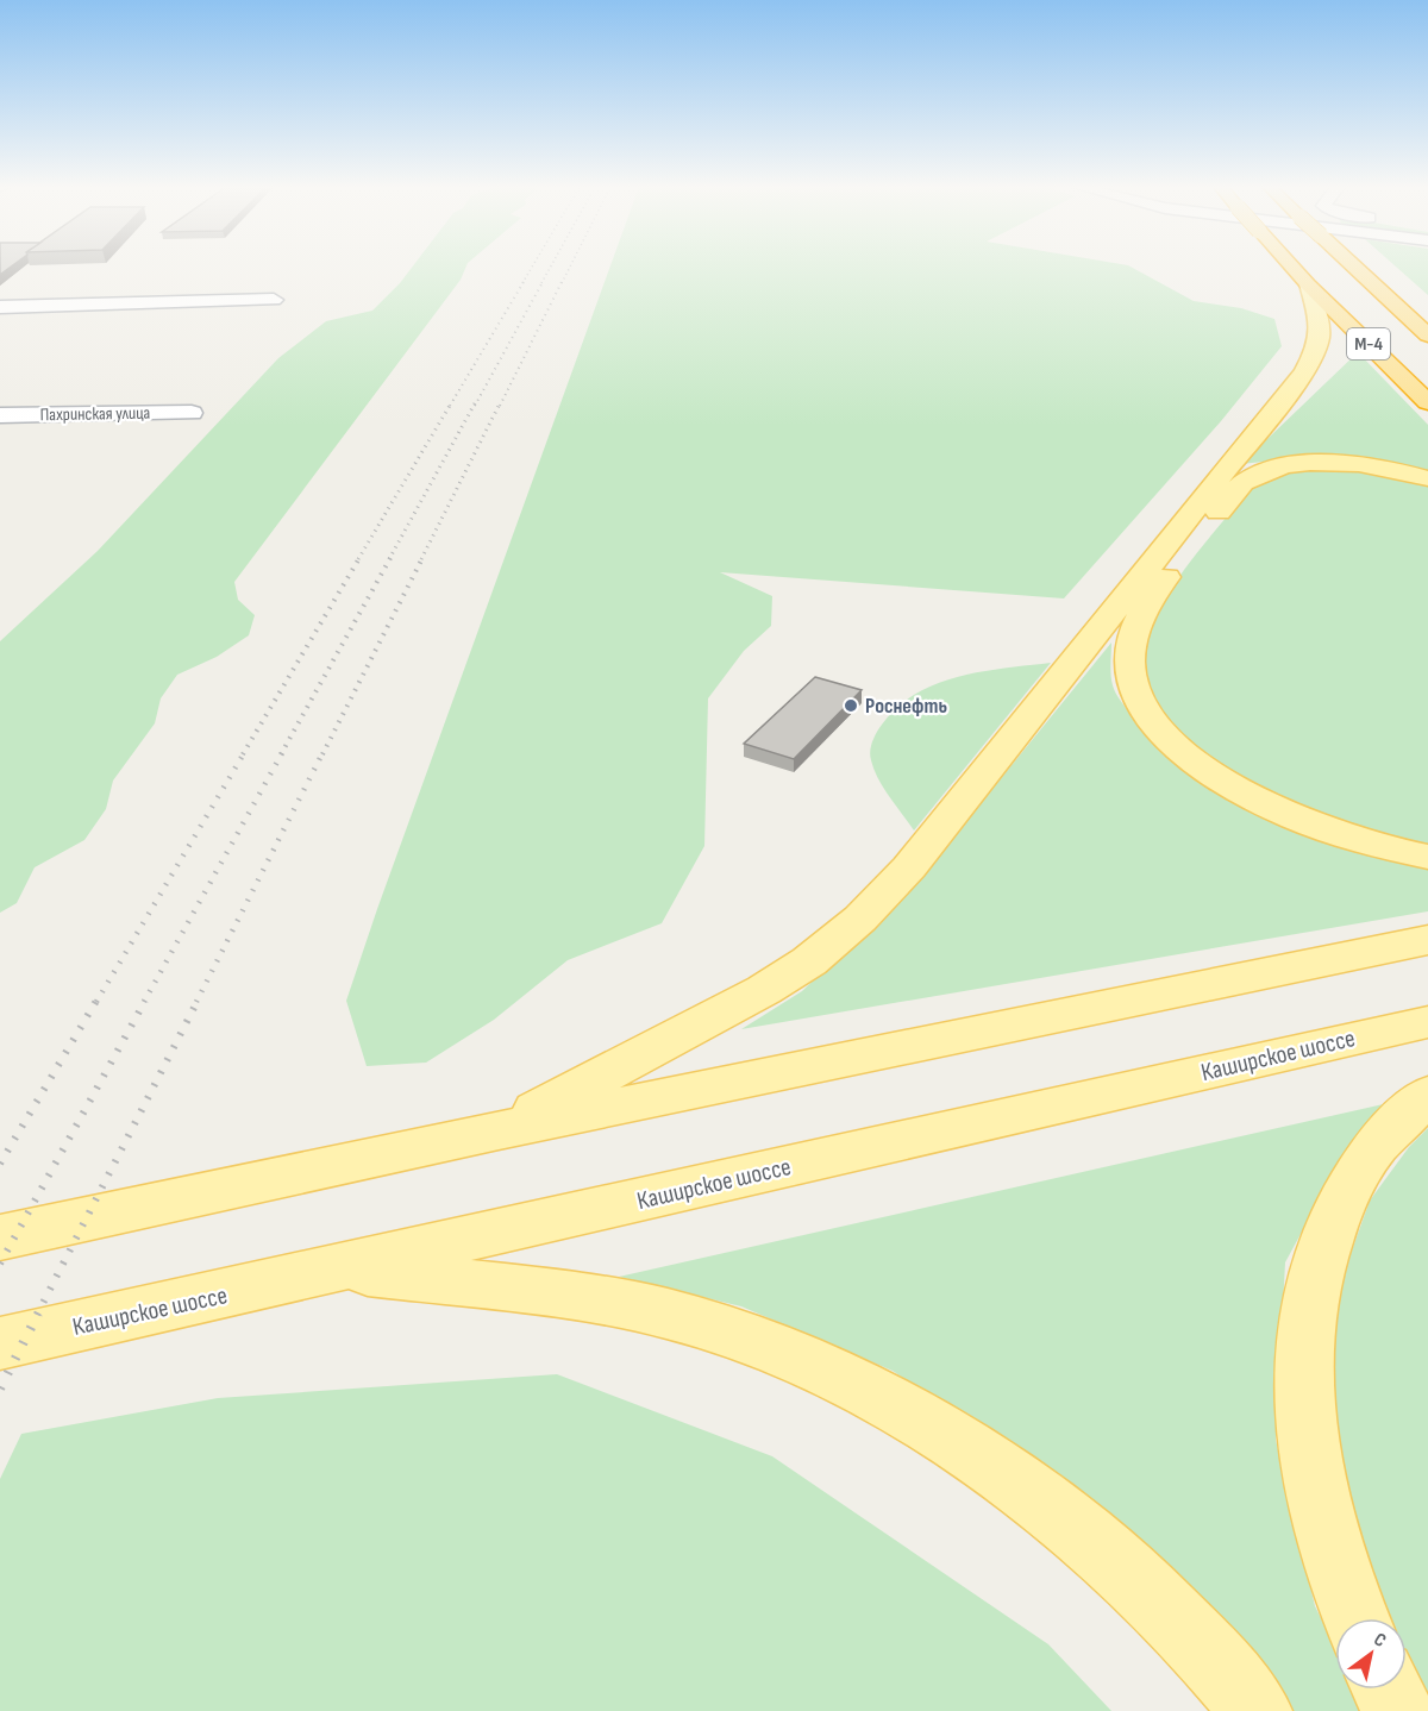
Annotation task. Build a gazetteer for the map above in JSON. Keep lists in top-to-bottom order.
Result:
{
  "streets": {
    "highway": ["М-4"],
    "main road": ["Каширское шоссе"],
    "street": ["Пахринская улица"]
  },
  "places": ["Роснефть"],
  "north": "top right"
}
